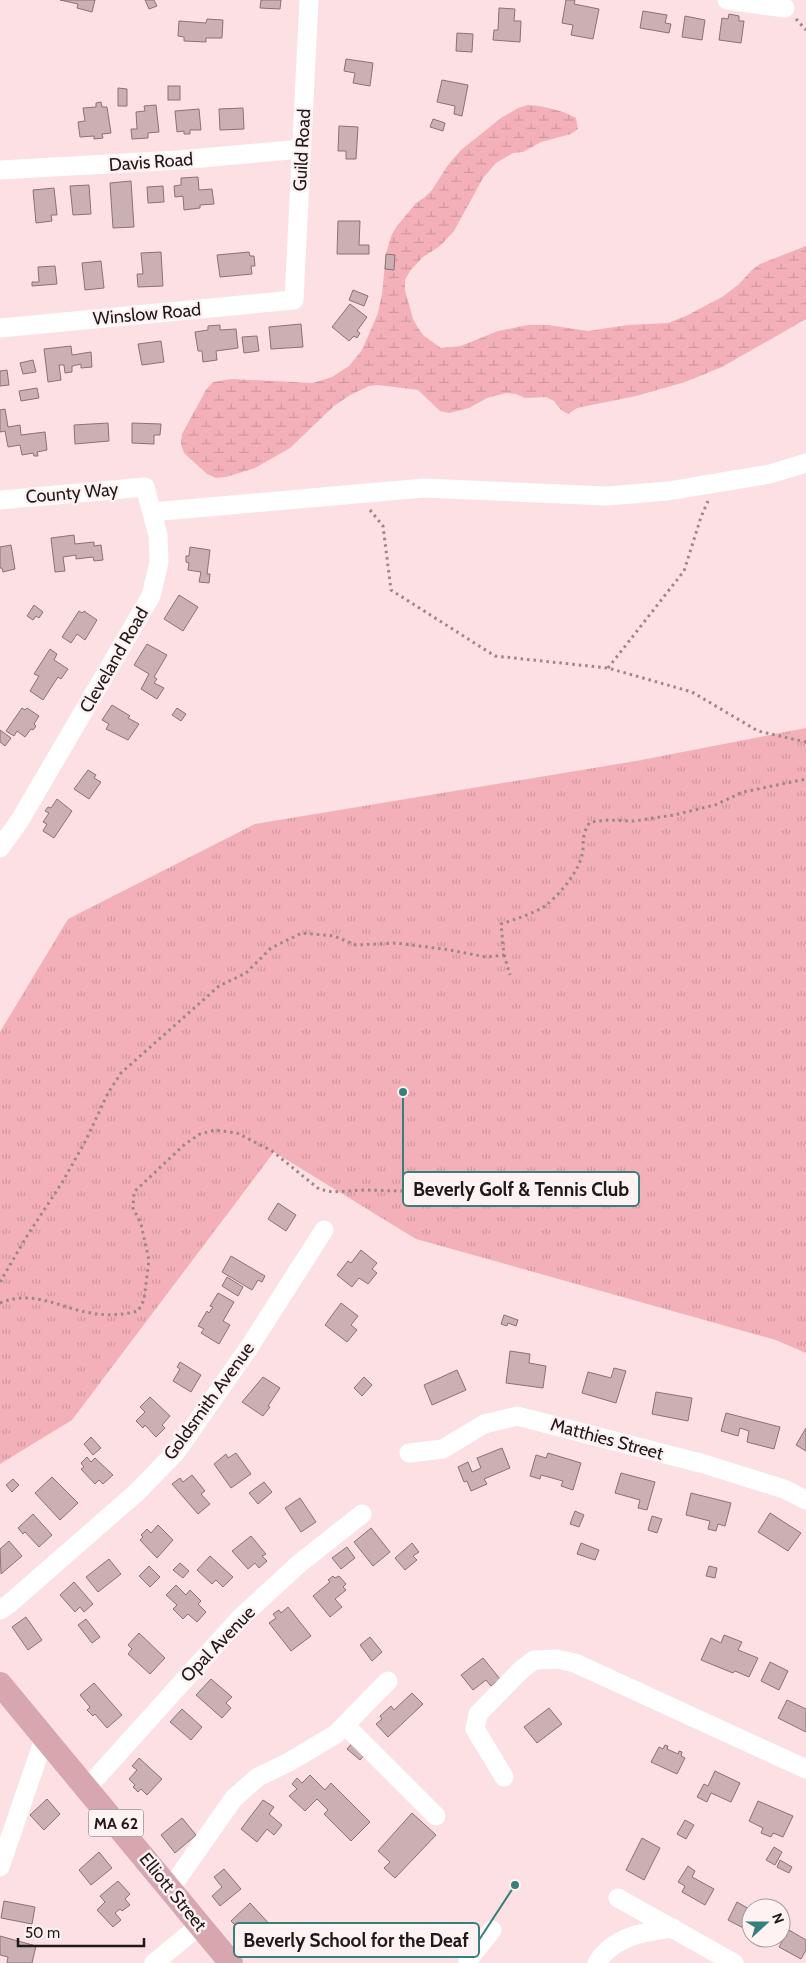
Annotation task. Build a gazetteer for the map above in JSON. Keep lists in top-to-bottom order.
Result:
{
  "streets": {
    "main road": ["MA 62", "Elliott Street"],
    "street": [
      "Guild Road",
      "Davis Road",
      "Winslow Road",
      "County Way",
      "Cleveland Road",
      "Goldsmith Avenue",
      "Matthies Street",
      "Opal Avenue"
    ]
  },
  "crossings": [
    ["Guild Road", "Davis Road"],
    ["Guild Road", "Winslow Road"],
    ["County Way", "Cleveland Road"],
    ["Opal Avenue", "Elliott Street"]
  ],
  "places": ["Beverly Golf & Tennis Club", "Beverly School for the Deaf"],
  "scale_bar": "50 m",
  "north": "right"
}
